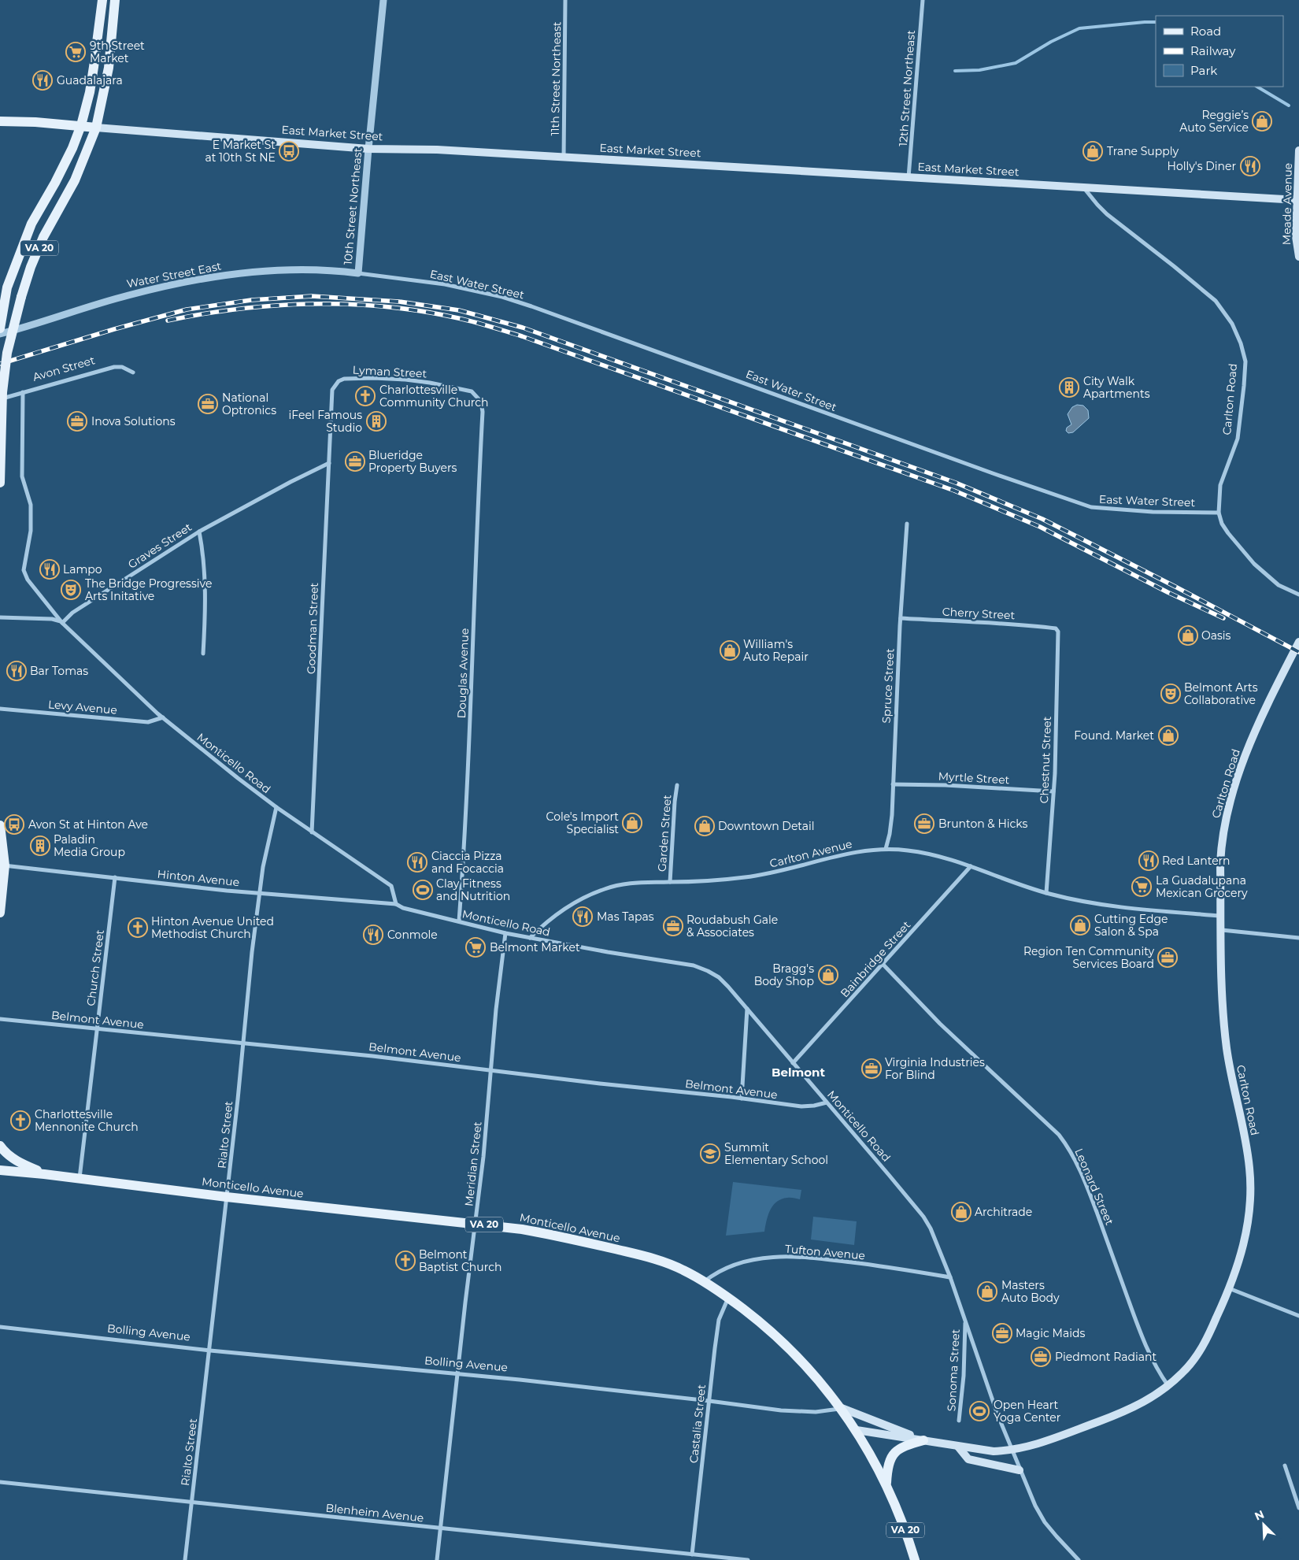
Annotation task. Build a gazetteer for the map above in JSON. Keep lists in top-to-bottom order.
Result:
{
  "streets": {
    "main road": [
      "East Market Street",
      "Meade Avenue",
      "VA 20",
      "Carlton Road",
      "Monticello Avenue"
    ],
    "street": [
      "11th Street Northeast",
      "12th Street Northeast",
      "10th Street Northeast",
      "Water Street East",
      "East Water Street",
      "Avon Street",
      "Lyman Street",
      "Graves Street",
      "Cherry Street",
      "Goodman Street",
      "Douglas Avenue",
      "Spruce Street",
      "Levy Avenue",
      "Chestnut Street",
      "Monticello Road",
      "Myrtle Street",
      "Garden Street",
      "Carlton Avenue",
      "Hinton Avenue",
      "Bainbridge Street",
      "Church Street",
      "Belmont Avenue",
      "Rialto Street",
      "Meridian Street",
      "Leonard Street",
      "Tufton Avenue",
      "Bolling Avenue",
      "Sonoma Street",
      "Castalia Street",
      "Blenheim Avenue"
    ]
  },
  "crossings": [
    ["11th Street Northeast", "East Market Street"],
    ["12th Street Northeast", "East Market Street"],
    ["East Market Street", "Meade Avenue"],
    ["East Market Street", "10th Street Northeast"],
    ["East Market Street", "VA 20"],
    ["East Market Street", "Carlton Road"],
    ["10th Street Northeast", "Water Street East"],
    ["10th Street Northeast", "East Water Street"],
    ["VA 20", "Monticello Avenue"],
    ["Water Street East", "East Water Street"],
    ["East Water Street", "Carlton Road"],
    ["Avon Street", "Monticello Road"],
    ["Lyman Street", "Goodman Street"],
    ["Lyman Street", "Douglas Avenue"],
    ["Carlton Road", "Monticello Road"],
    ["Carlton Road", "Carlton Avenue"],
    ["Carlton Road", "Leonard Street"],
    ["Graves Street", "Goodman Street"],
    ["Graves Street", "Monticello Road"],
    ["Cherry Street", "Spruce Street"],
    ["Cherry Street", "Chestnut Street"],
    ["Goodman Street", "Monticello Road"],
    ["Douglas Avenue", "Monticello Road"],
    ["Spruce Street", "Myrtle Street"],
    ["Spruce Street", "Carlton Avenue"],
    ["Levy Avenue", "Monticello Road"],
    ["Chestnut Street", "Myrtle Street"],
    ["Chestnut Street", "Carlton Avenue"],
    ["Monticello Road", "Carlton Avenue"],
    ["Monticello Road", "Hinton Avenue"],
    ["Monticello Road", "Bainbridge Street"],
    ["Monticello Road", "Belmont Avenue"],
    ["Monticello Road", "Rialto Street"],
    ["Monticello Road", "Meridian Street"],
    ["Monticello Road", "Tufton Avenue"],
    ["Monticello Road", "Sonoma Street"],
    ["Garden Street", "Carlton Avenue"],
    ["Carlton Avenue", "Bainbridge Street"],
    ["Hinton Avenue", "Church Street"],
    ["Hinton Avenue", "Rialto Street"],
    ["Bainbridge Street", "Leonard Street"],
    ["Church Street", "Belmont Avenue"],
    ["Church Street", "Monticello Avenue"],
    ["Belmont Avenue", "Rialto Street"],
    ["Belmont Avenue", "Meridian Street"],
    ["Rialto Street", "Monticello Avenue"],
    ["Rialto Street", "Bolling Avenue"],
    ["Rialto Street", "Blenheim Avenue"],
    ["Meridian Street", "Monticello Avenue"],
    ["Meridian Street", "Bolling Avenue"],
    ["Meridian Street", "Blenheim Avenue"],
    ["Monticello Avenue", "Tufton Avenue"],
    ["Monticello Avenue", "Bolling Avenue"],
    ["Monticello Avenue", "Castalia Street"],
    ["Bolling Avenue", "Castalia Street"],
    ["Castalia Street", "Blenheim Avenue"]
  ],
  "districts": ["Belmont"],
  "places": {
    "supermarket": ["9th Street Market", "La Guadalupana Mexican Grocery", "Belmont Market"],
    "restaurant": [
      "Guadalajara",
      "Holly's Diner",
      "Lampo",
      "Bar Tomas",
      "Red Lantern",
      "Ciaccia Pizza and Focaccia",
      "Mas Tapas",
      "Conmole"
    ],
    "shop": [
      "Reggie’s Auto Service",
      "Trane Supply",
      "Oasis",
      "William's Auto Repair",
      "Found. Market",
      "Cole's Import Specialist",
      "Downtown Detail",
      "Cutting Edge Salon & Spa",
      "Bragg's Body Shop",
      "Architrade",
      "Masters Auto Body"
    ],
    "bus stop": ["E Market St at 10th St NE", "Avon St at Hinton Ave"],
    "building": ["City Walk Apartments", "iFeel Famous Studio", "Paladin Media Group"],
    "church": [
      "Charlottesville Community Church",
      "Hinton Avenue United Methodist Church",
      "Charlottesville Mennonite Church",
      "Belmont Baptist Church"
    ],
    "office": [
      "National Optronics",
      "Inova Solutions",
      "Blueridge Property Buyers",
      "Brunton & Hicks",
      "Roudabush Gale & Associates",
      "Region Ten Community Services Board",
      "Virginia Industries For Blind",
      "Magic Maids",
      "Piedmont Radiant"
    ],
    "theatre": ["The Bridge Progressive Arts Initative", "Belmont Arts Collaborative"],
    "sports": ["Clay Fitness and Nutrition", "Open Heart Yoga Center"],
    "school or university": ["Summit Elementary School"]
  },
  "legend": ["Road", "Railway", "Park"],
  "north": "top left"
}
